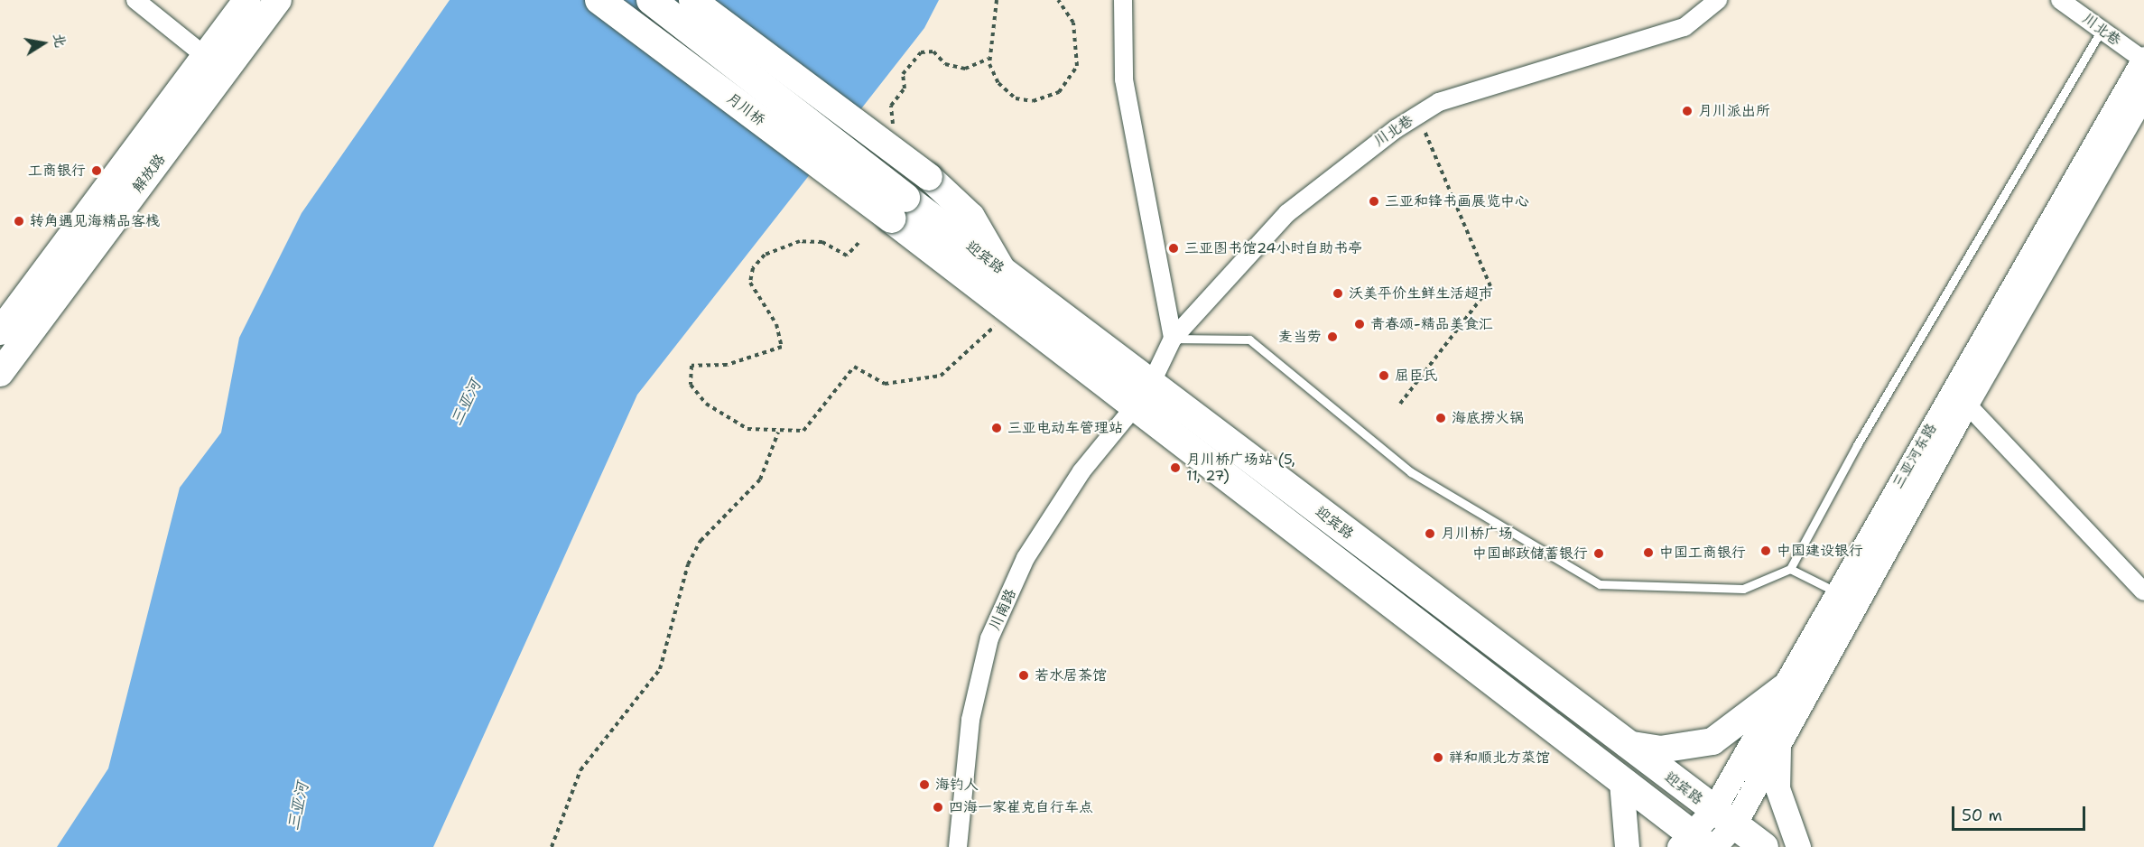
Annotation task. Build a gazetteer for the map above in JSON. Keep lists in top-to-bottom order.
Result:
{
  "streets": {
    "highway": ["月川桥", "迎宾路"],
    "main road": ["解放路", "三亚河东路"],
    "street": ["川北巷", "川南路"]
  },
  "crossings": [
    ["川北巷", "迎宾路"],
    ["川北巷", "三亚河东路"],
    ["月川桥", "迎宾路"],
    ["迎宾路", "三亚河东路"],
    ["迎宾路", "川南路"]
  ],
  "water": ["三亚河"],
  "places": [
    "月川派出所",
    "工商银行",
    "三亚和锋书画展览中心",
    "转角遇见海精品客栈",
    "三亚图书馆24小时自助书亭",
    "沃美平价生鲜生活超市",
    "青春颂-精品美食汇",
    "麦当劳",
    "屈臣氏",
    "海底捞火锅",
    "三亚电动车管理站",
    "月川桥广场站 (5, 11, 27)",
    "月川桥广场",
    "中国建设银行",
    "中国工商银行",
    "中国邮政储蓄银行",
    "若水居茶馆",
    "祥和顺北方菜馆",
    "海钓人",
    "四海一家崔克自行车点"
  ],
  "scale_bar": "50 m",
  "north": "right"
}
